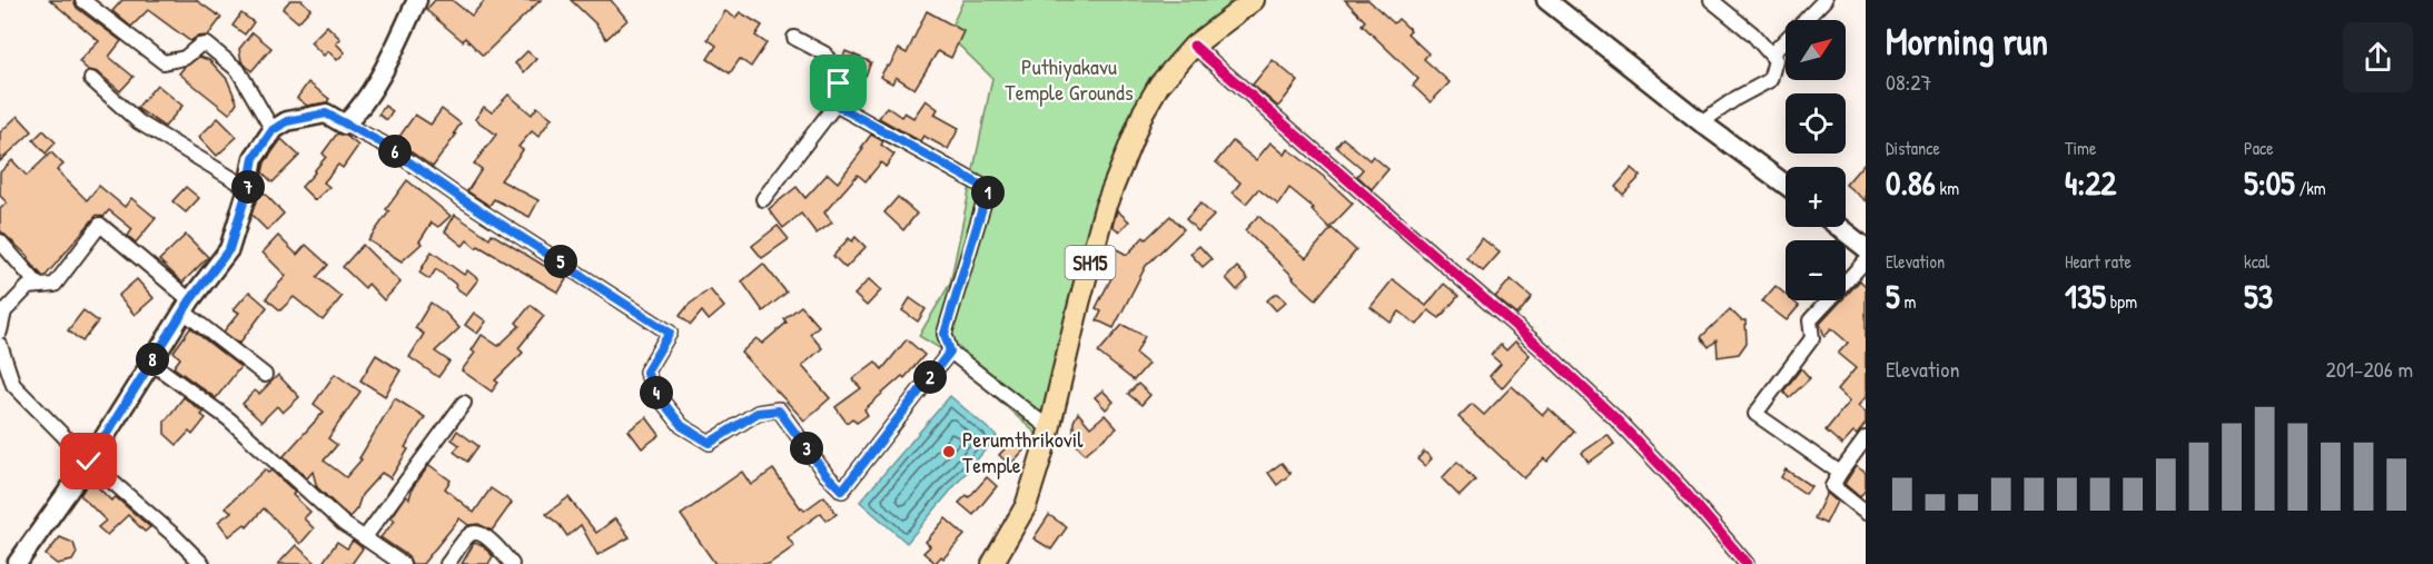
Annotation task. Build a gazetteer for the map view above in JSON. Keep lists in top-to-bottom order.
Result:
{
  "streets": {
    "main road": ["SH15"]
  },
  "parks": ["Puthiyakavu Temple Grounds"],
  "places": ["Perumthrikovil Temple"],
  "north": "top right",
  "page": {
    "heading": ["Morning run", "08:27"],
    "map_buttons": ["+", "−"],
    "stats": [
      ["Distance", "0.86 km"],
      ["Time", "4:22"],
      ["Pace", "5:05 /km"],
      ["Elevation", "5 m"],
      ["Heart rate", "135 bpm"],
      ["kcal", "53"]
    ],
    "pins": [
      "6",
      "7",
      "1",
      "5",
      "8",
      "2",
      "4",
      "3"
    ],
    "chart": ["Elevation", "201–206 m"]
  }
}
